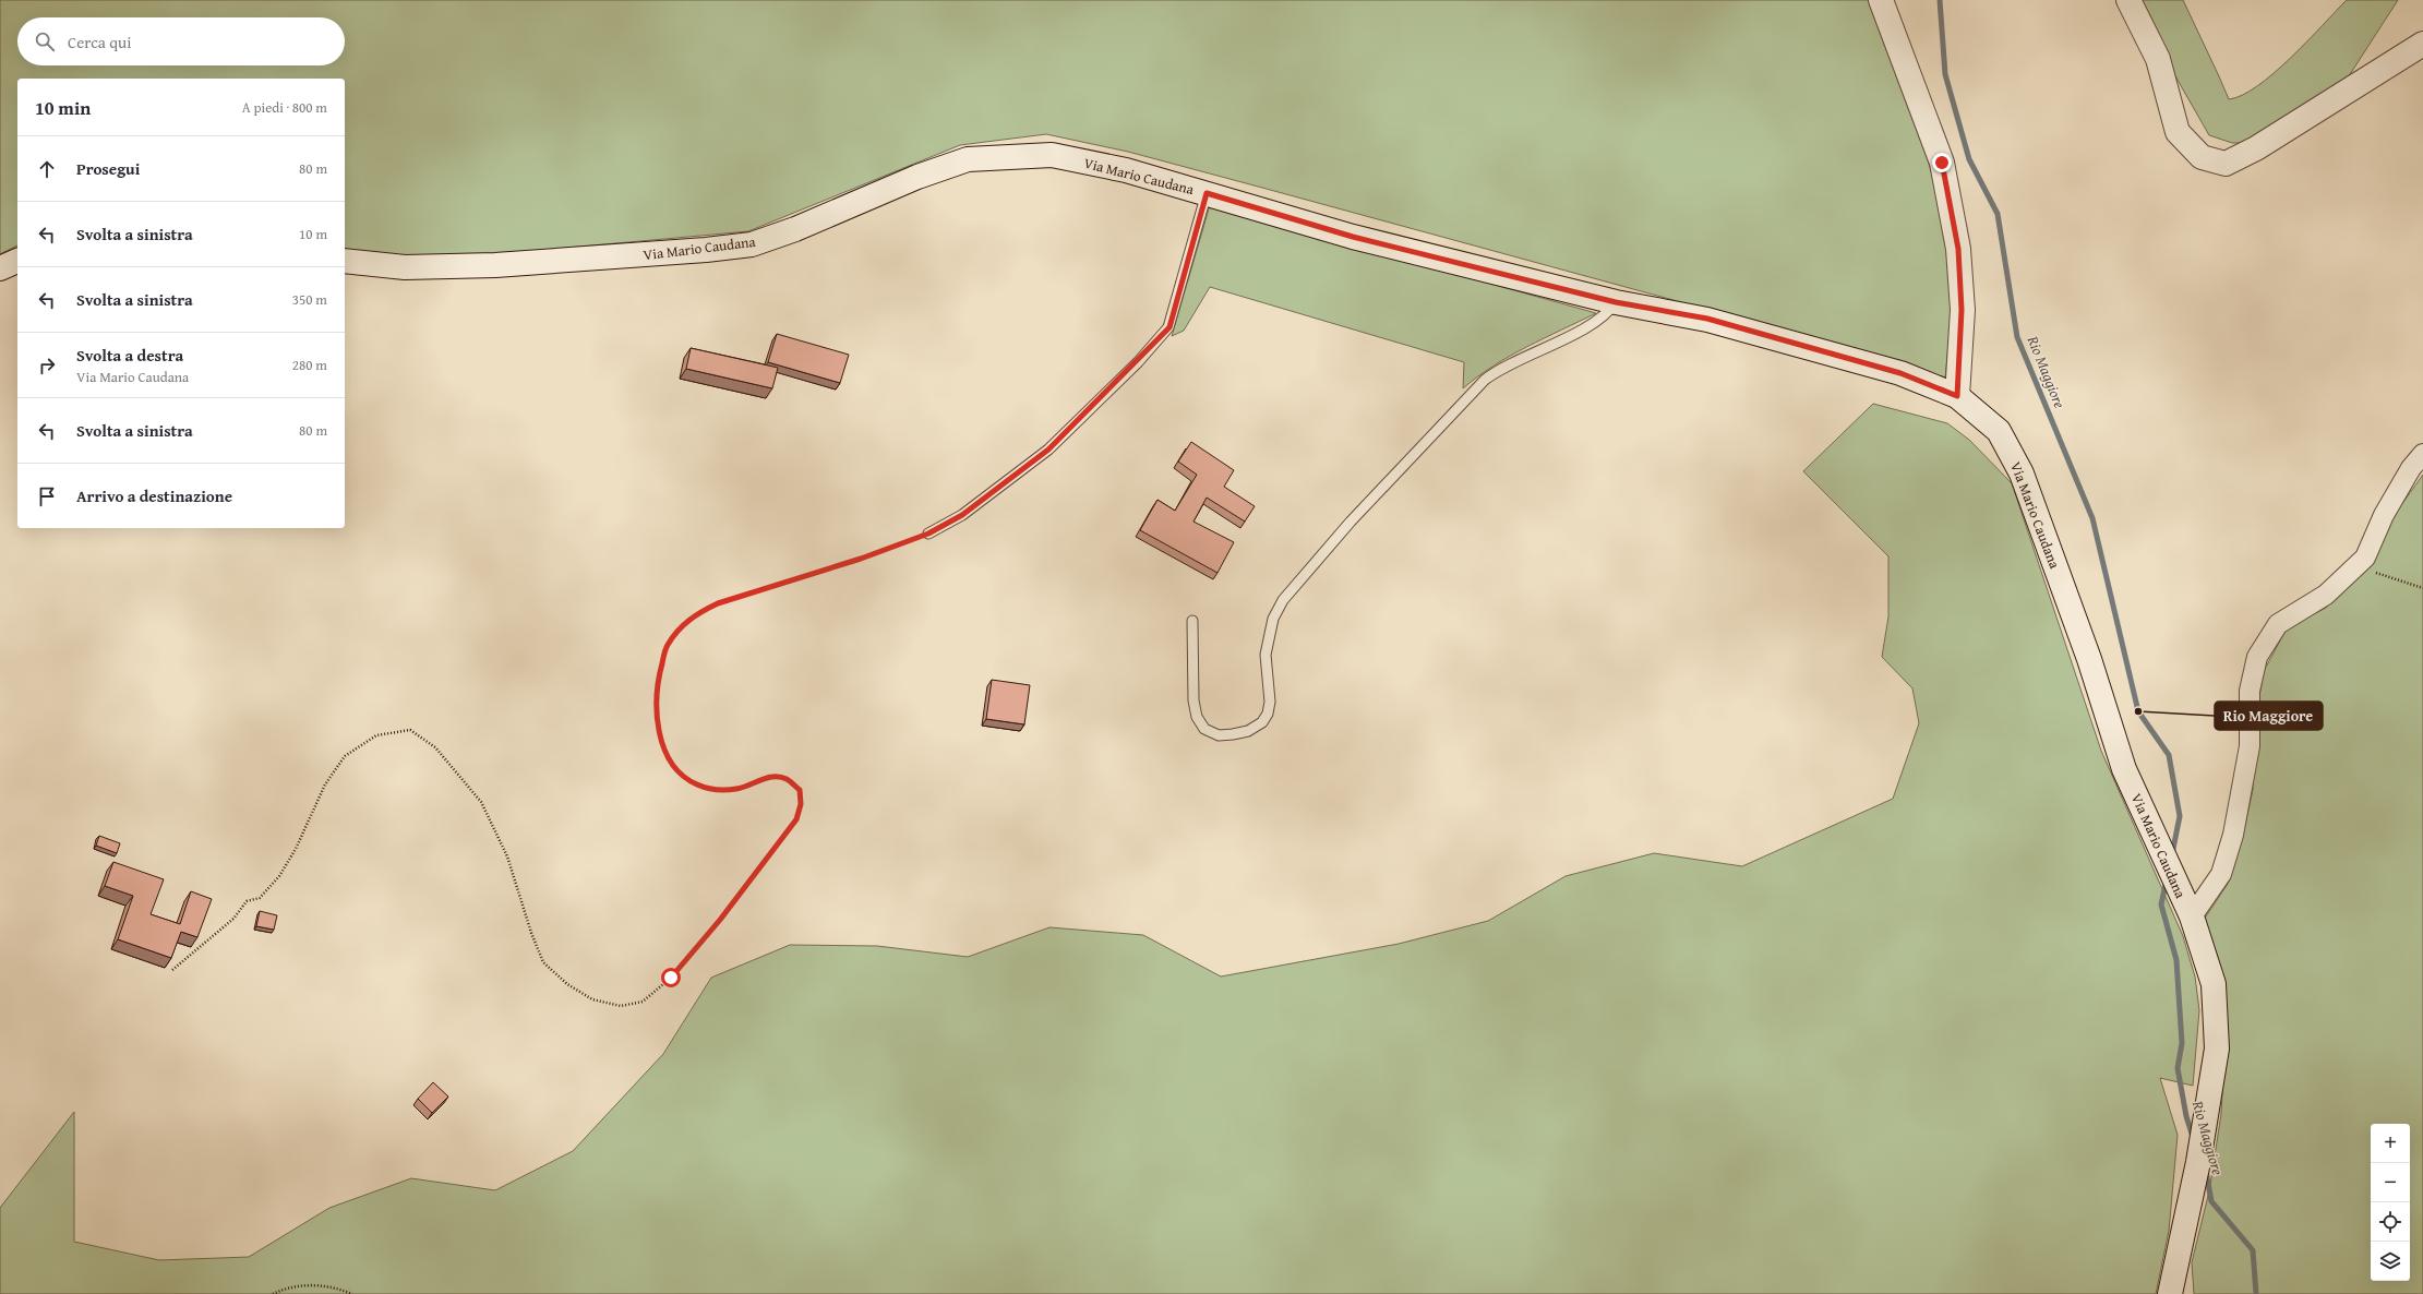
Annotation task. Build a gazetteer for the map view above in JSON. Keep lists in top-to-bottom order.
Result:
{
  "streets": {
    "main road": ["Via Mario Caudana"]
  },
  "water": ["Rio Maggiore"],
  "places": ["Rio Maggiore"],
  "page": {
    "search": "Cerca qui",
    "heading": ["10 min", "A piedi · 800 m"],
    "list": [
      ["Prosegui", "80 m"],
      ["Svolta a sinistra", "10 m"],
      ["Svolta a sinistra", "350 m"],
      ["Svolta a destra", "Via Mario Caudana", "280 m"],
      ["Svolta a sinistra", "80 m"],
      "Arrivo a destinazione"
    ],
    "map_buttons": ["+", "−"]
  }
}
